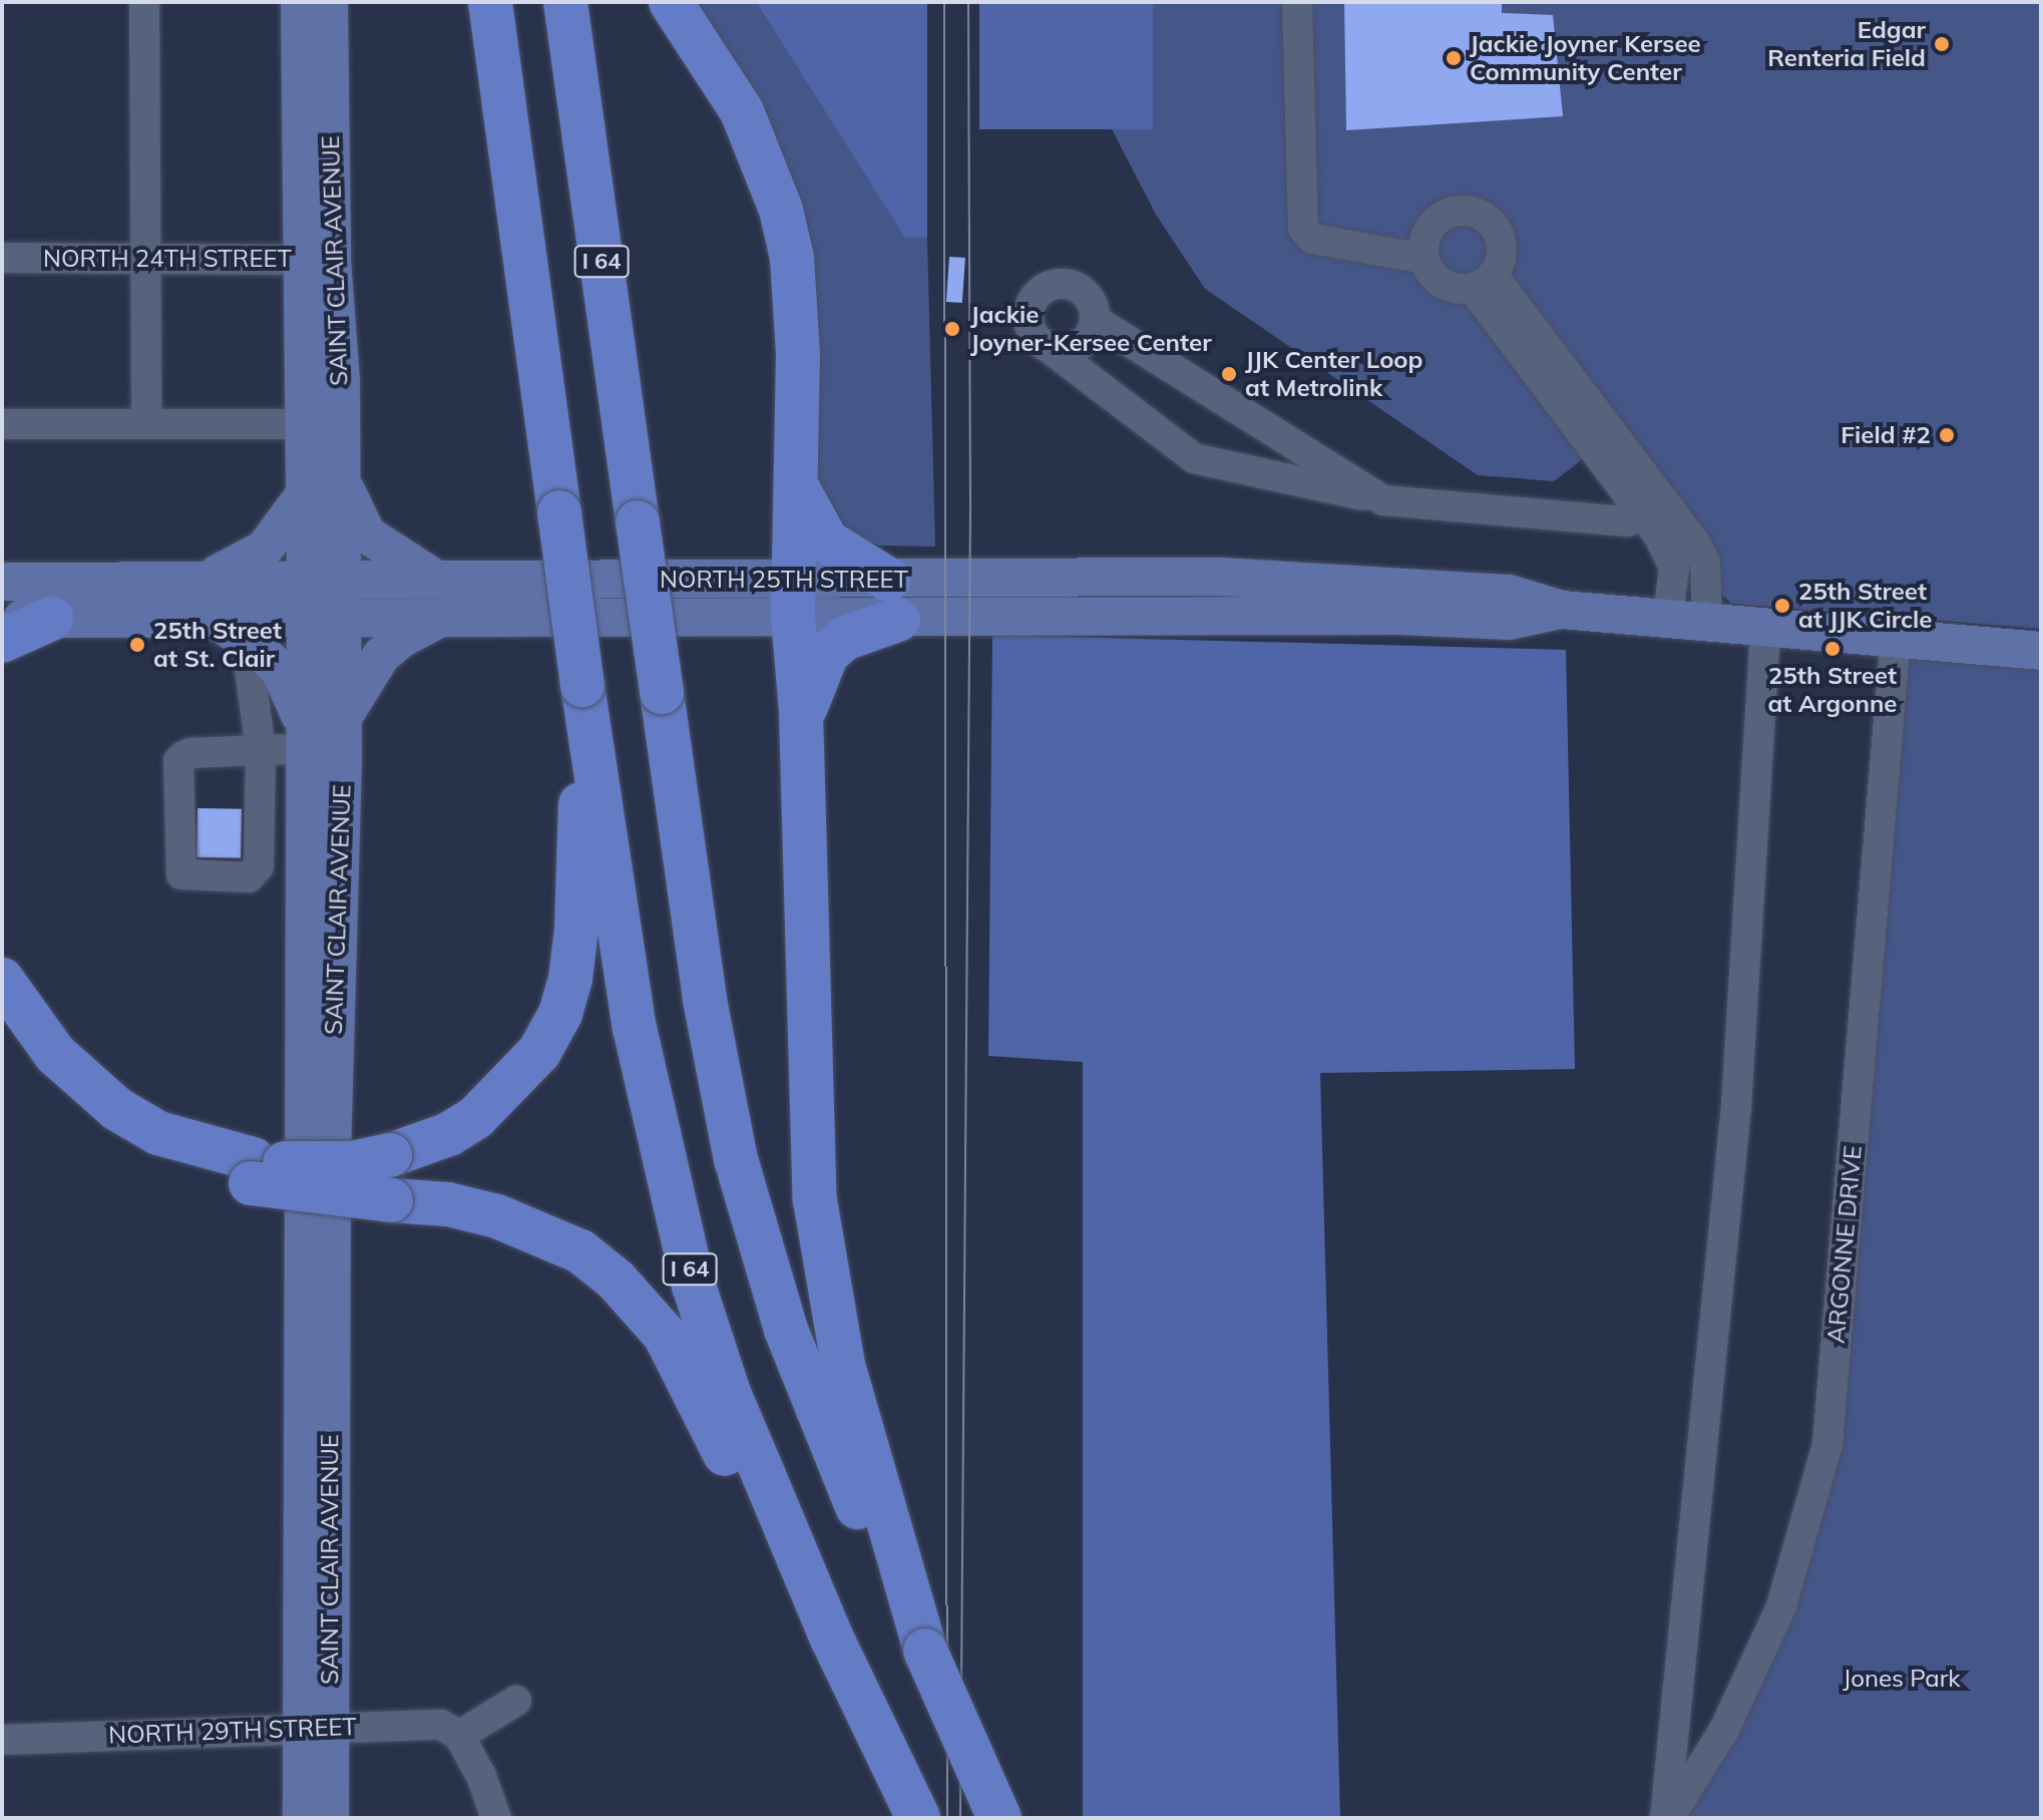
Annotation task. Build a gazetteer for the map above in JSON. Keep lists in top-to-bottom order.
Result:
{
  "streets": {
    "highway": ["I 64"],
    "main road": ["SAINT CLAIR AVENUE", "NORTH 25TH STREET"],
    "street": ["NORTH 24TH STREET", "ARGONNE DRIVE", "NORTH 29TH STREET"]
  },
  "crossings": [
    ["NORTH 24TH STREET", "SAINT CLAIR AVENUE"],
    ["SAINT CLAIR AVENUE", "NORTH 25TH STREET"],
    ["SAINT CLAIR AVENUE", "NORTH 29TH STREET"],
    ["NORTH 25TH STREET", "ARGONNE DRIVE"]
  ],
  "parks": ["Jones Park"],
  "places": [
    "Edgar Renteria Field",
    "Jackie Joyner Kersee Community Center",
    "Jackie Joyner-Kersee Center",
    "JJK Center Loop at Metrolink",
    "Field #2",
    "25th Street at JJK Circle",
    "25th Street at St. Clair",
    "25th Street at Argonne"
  ]
}
